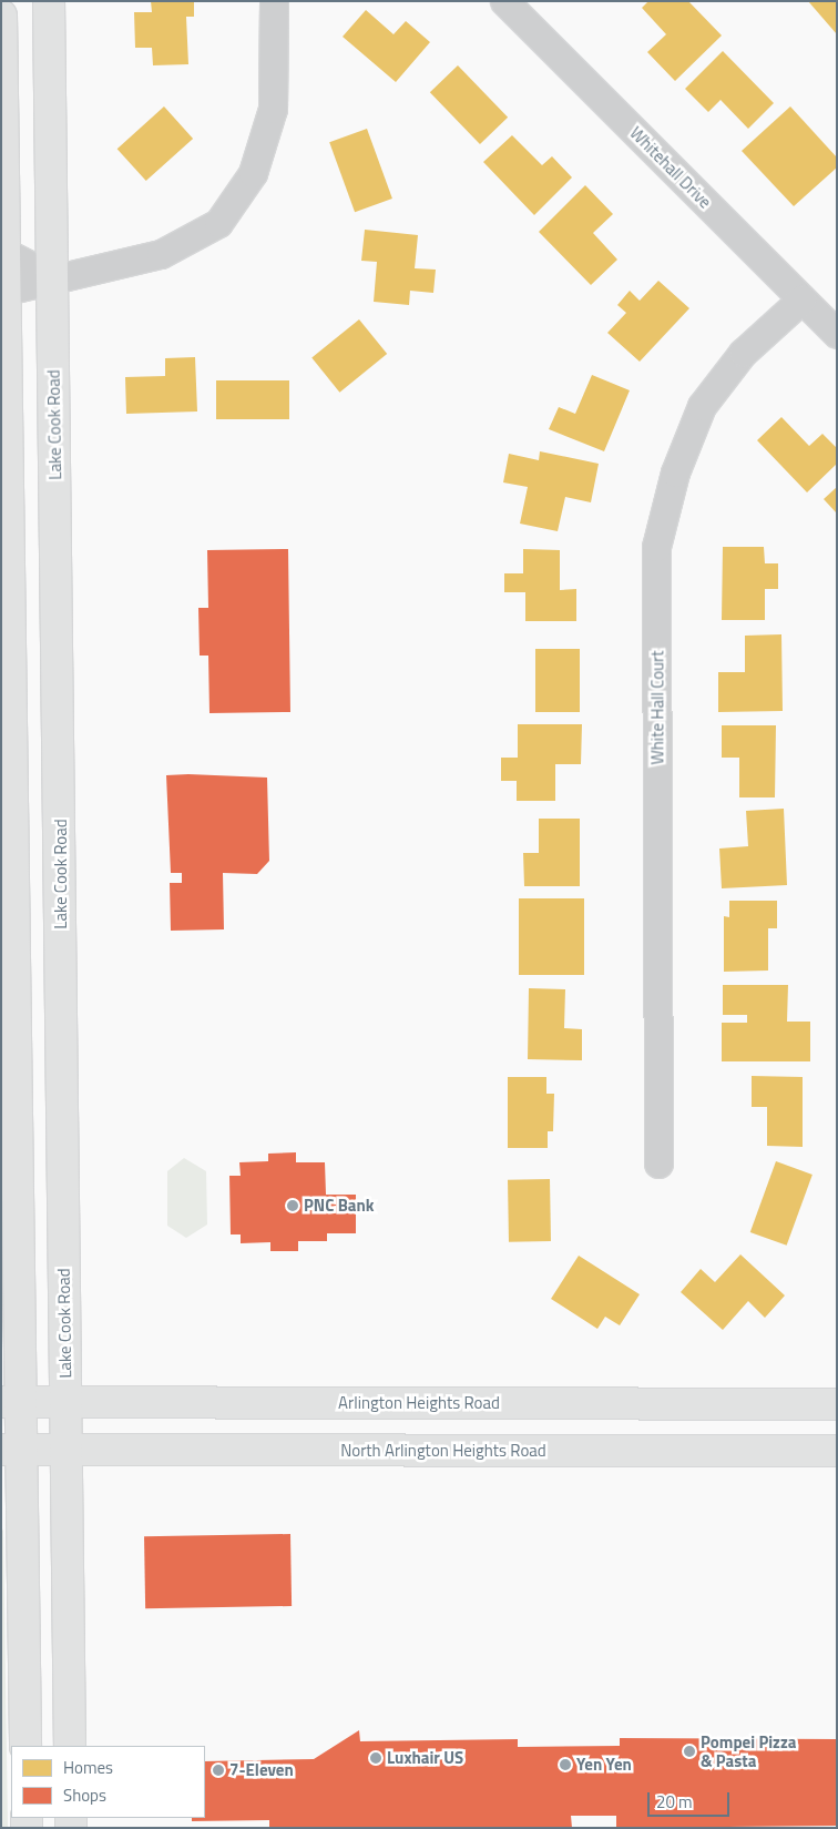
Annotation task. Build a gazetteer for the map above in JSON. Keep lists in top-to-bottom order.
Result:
{
  "streets": {
    "main road": ["Lake Cook Road", "Arlington Heights Road", "North Arlington Heights Road"],
    "street": ["Whitehall Drive", "White Hall Court"]
  },
  "crossings": [
    ["Whitehall Drive", "White Hall Court"],
    ["Lake Cook Road", "Arlington Heights Road"],
    ["Lake Cook Road", "North Arlington Heights Road"]
  ],
  "places": [
    "PNC Bank",
    "Pompei Pizza & Pasta",
    "Luxhair US",
    "Yen Yen",
    "7-Eleven"
  ],
  "legend": ["Homes", "Shops"],
  "scale_bar": "20 m"
}
